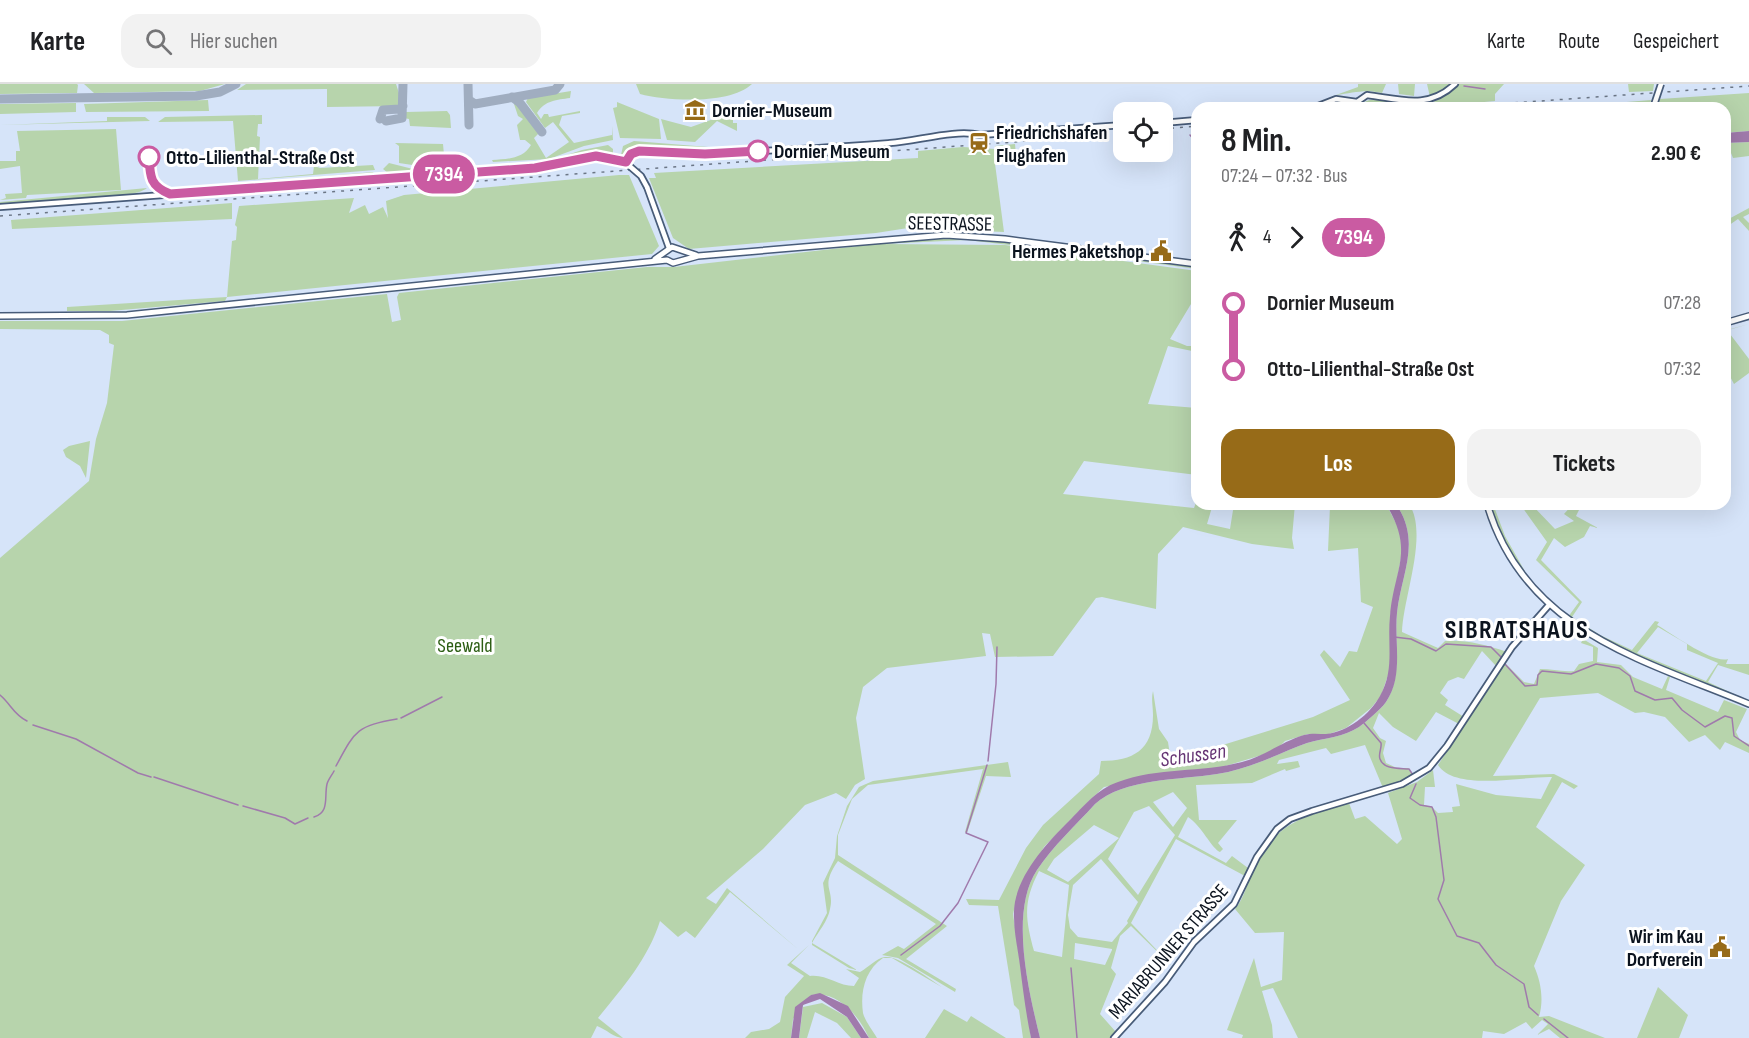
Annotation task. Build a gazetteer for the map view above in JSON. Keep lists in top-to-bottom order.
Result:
{
  "streets": {
    "main road": ["SEESTRASSE"],
    "street": ["MARIABRUNNER STRASSE"]
  },
  "districts": ["SIBRATSHAUS"],
  "water": ["Schussen"],
  "parks": ["Seewald"],
  "places": {
    "museum": ["Dornier-Museum"],
    "station": ["Friedrichshafen Flughafen"],
    "other": ["Dornier Museum", "Otto-Lilienthal-Straße Ost"],
    "public building": ["Hermes Paketshop", "Wir im Kau Dorfverein"]
  },
  "lines": ["bus line 7394"],
  "page": {
    "header": "Karte",
    "search": "Hier suchen",
    "nav": ["Karte", "Route", "Gespeichert"],
    "on_map": "7394",
    "heading": ["8 Min.", "07:24 – 07:32 · Bus", "2.90 €"],
    "legs": ["4", "7394"],
    "list": [
      {
        "name": "Dornier Museum",
        "value": "07:28"
      },
      {
        "name": "Otto-Lilienthal-Straße Ost",
        "value": "07:32"
      }
    ],
    "buttons": ["Los", "Tickets"]
  }
}
